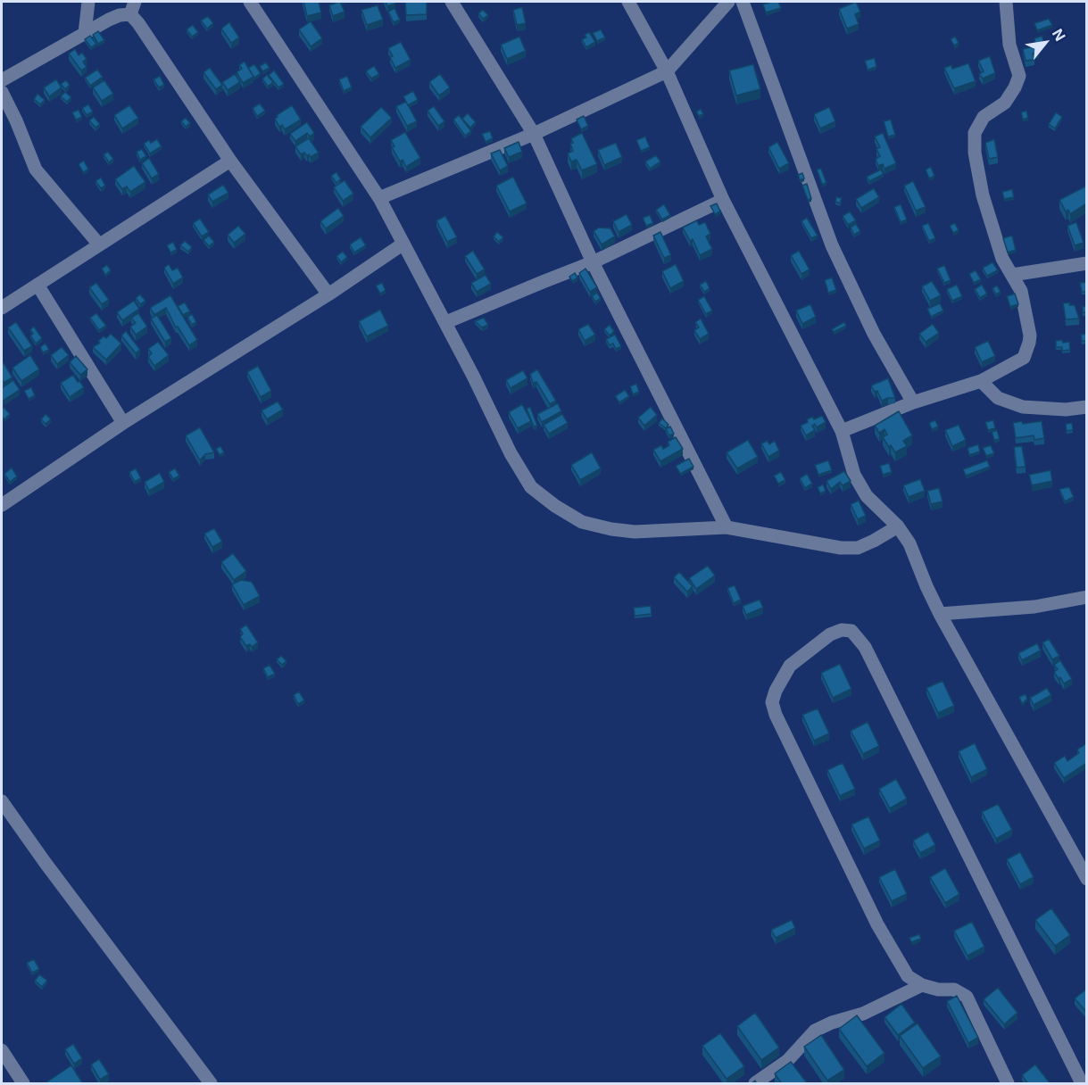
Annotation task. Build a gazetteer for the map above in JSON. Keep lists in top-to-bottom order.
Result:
{
  "north": "top right"
}
